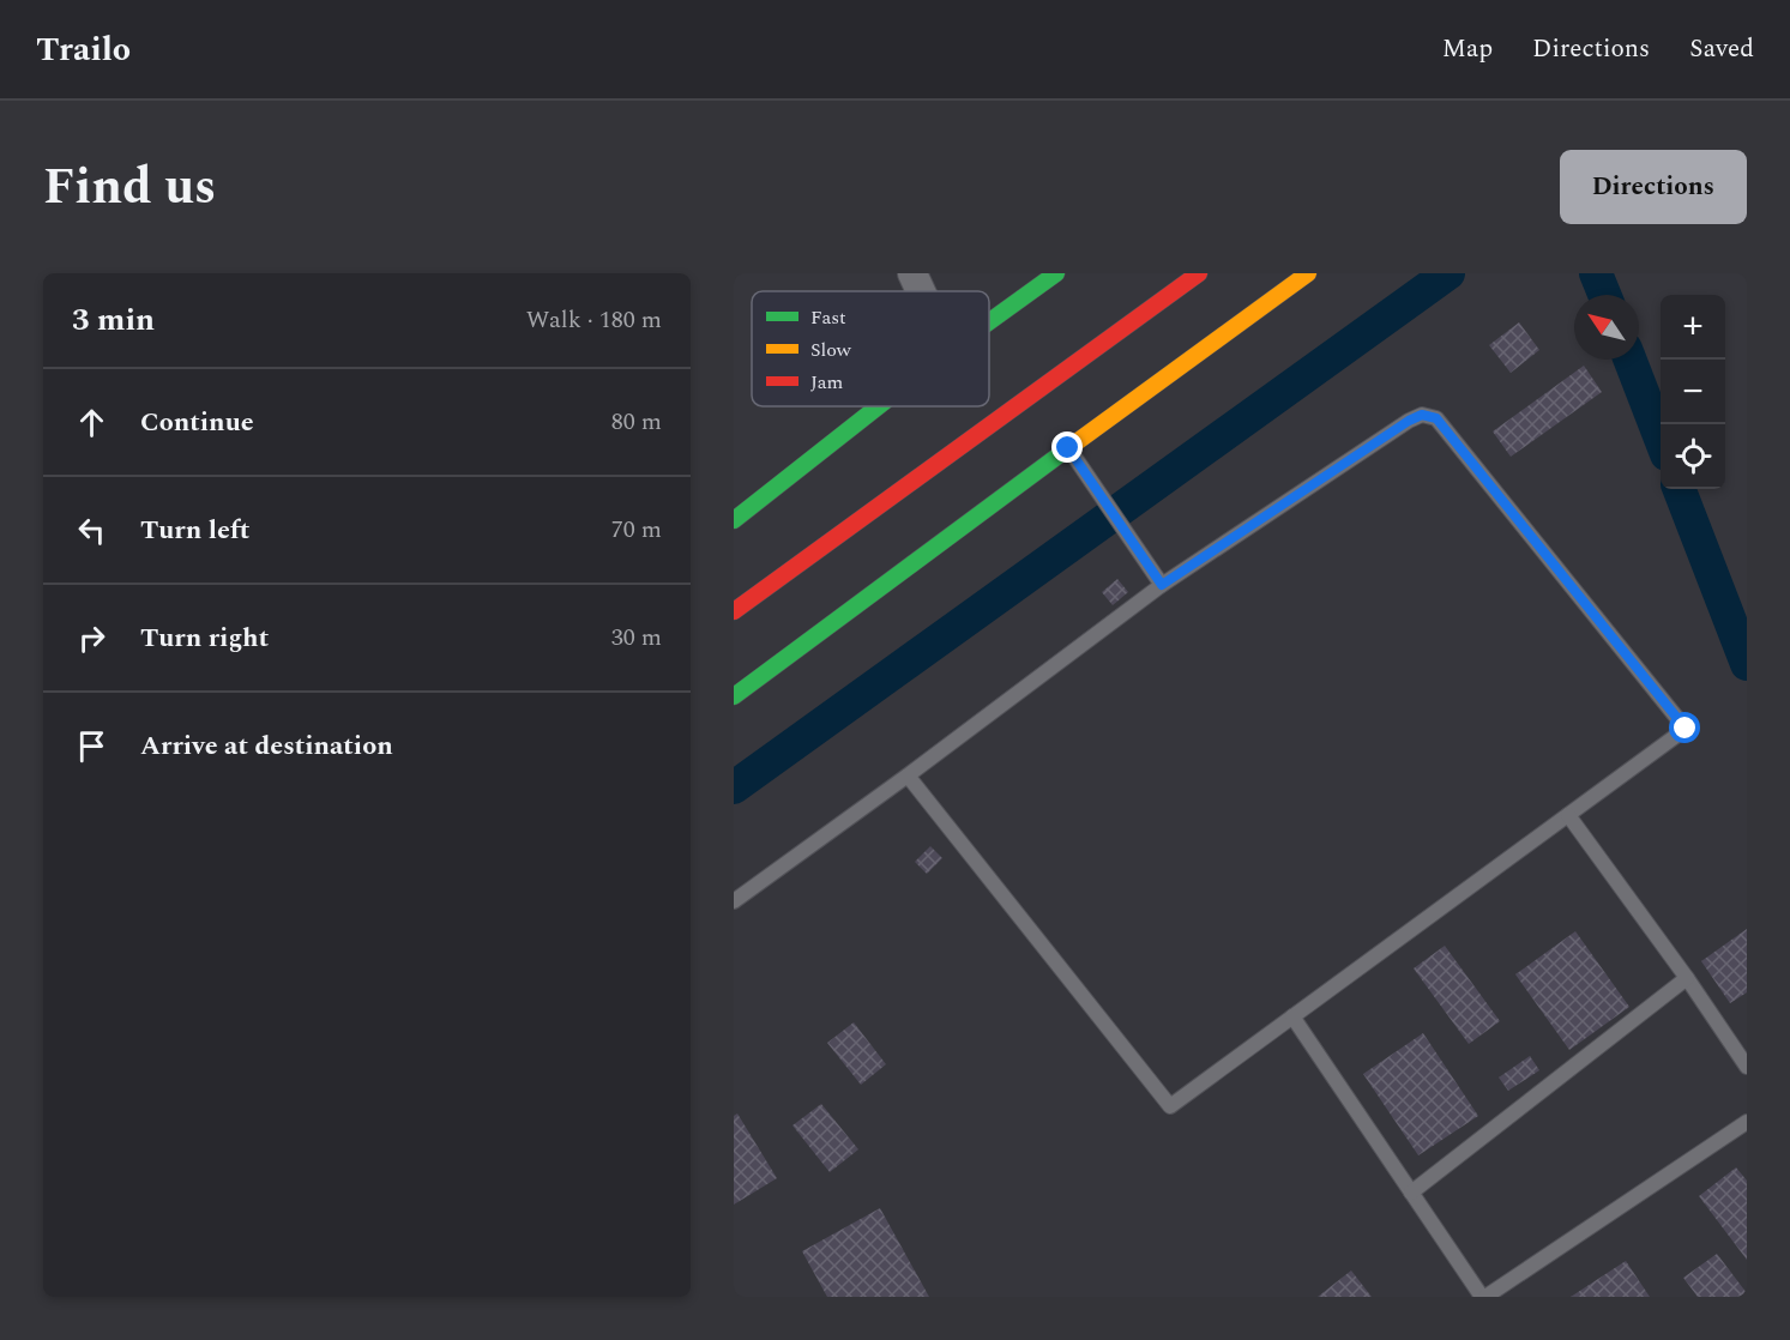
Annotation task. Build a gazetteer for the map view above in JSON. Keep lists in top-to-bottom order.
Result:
{
  "legend": ["Fast", "Slow", "Jam"],
  "north": "top left",
  "page": {
    "header": "Trailo",
    "nav": ["Map", "Directions", "Saved"],
    "title": "Find us",
    "buttons": "Directions",
    "heading": ["3 min", "Walk · 180 m"],
    "map_buttons": ["+", "−"],
    "list": [
      ["Continue", "80 m"],
      ["Turn left", "70 m"],
      ["Turn right", "30 m"],
      "Arrive at destination"
    ]
  }
}
